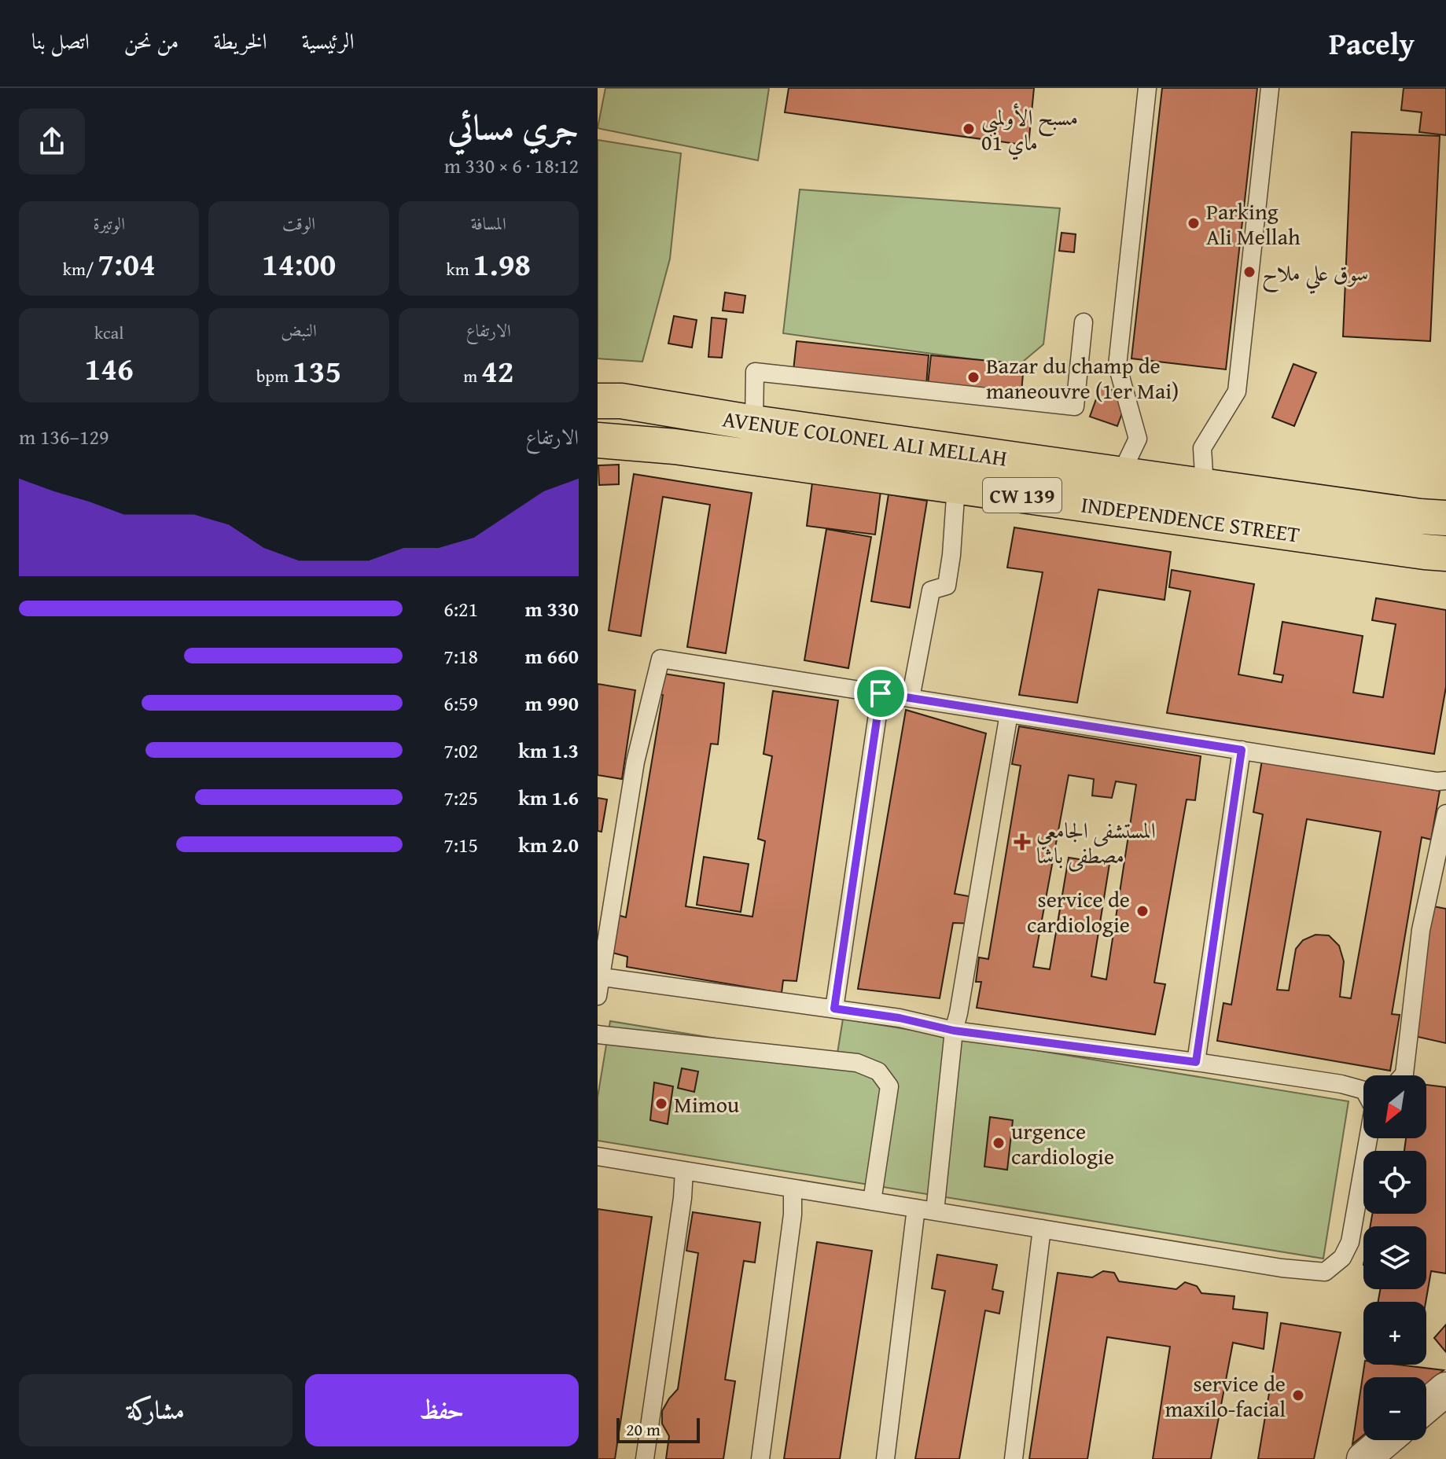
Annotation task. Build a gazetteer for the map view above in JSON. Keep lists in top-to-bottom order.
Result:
{
  "streets": {
    "highway": ["AVENUE COLONEL ALI MELLAH", "CW 139", "INDEPENDENCE STREET"]
  },
  "places": {
    "other": [
      "مسبح الأولمبي 01 ماي",
      "Parking Ali Mellah",
      "سوق علي ملاح",
      "Bazar du champ de maneouvre (1er Mai)",
      "service de cardiologie",
      "Mimou",
      "urgence cardiologie",
      "service de maxilo-facial"
    ],
    "health": ["المستشفى الجامعي مصطفى باشا"]
  },
  "scale_bar": "20 m",
  "north": "bottom left",
  "page": {
    "header": "Pacely",
    "nav": [
      "الرئيسية",
      "الخريطة",
      "من نحن",
      "اتصل بنا"
    ],
    "heading": ["جري مسائي", "18:12 · 6 × 330 m"],
    "stats": [
      ["المسافة", "1.98 km"],
      ["الوقت", "14:00"],
      ["الوتيرة", "7:04 /km"],
      ["الارتفاع", "42 m"],
      ["النبض", "135 bpm"],
      ["kcal", "146"]
    ],
    "chart": ["الارتفاع", "129–136 m"],
    "list": [
      {
        "name": "330 m",
        "note": "6:21"
      },
      {
        "name": "660 m",
        "note": "7:18"
      },
      {
        "name": "990 m",
        "note": "6:59"
      },
      {
        "name": "1.3 km",
        "note": "7:02"
      },
      {
        "name": "1.6 km",
        "note": "7:25"
      },
      {
        "name": "2.0 km",
        "note": "7:15"
      }
    ],
    "map_buttons": ["+", "−"],
    "buttons": ["حفظ", "مشاركة"],
    "scale": "20 m"
  }
}
